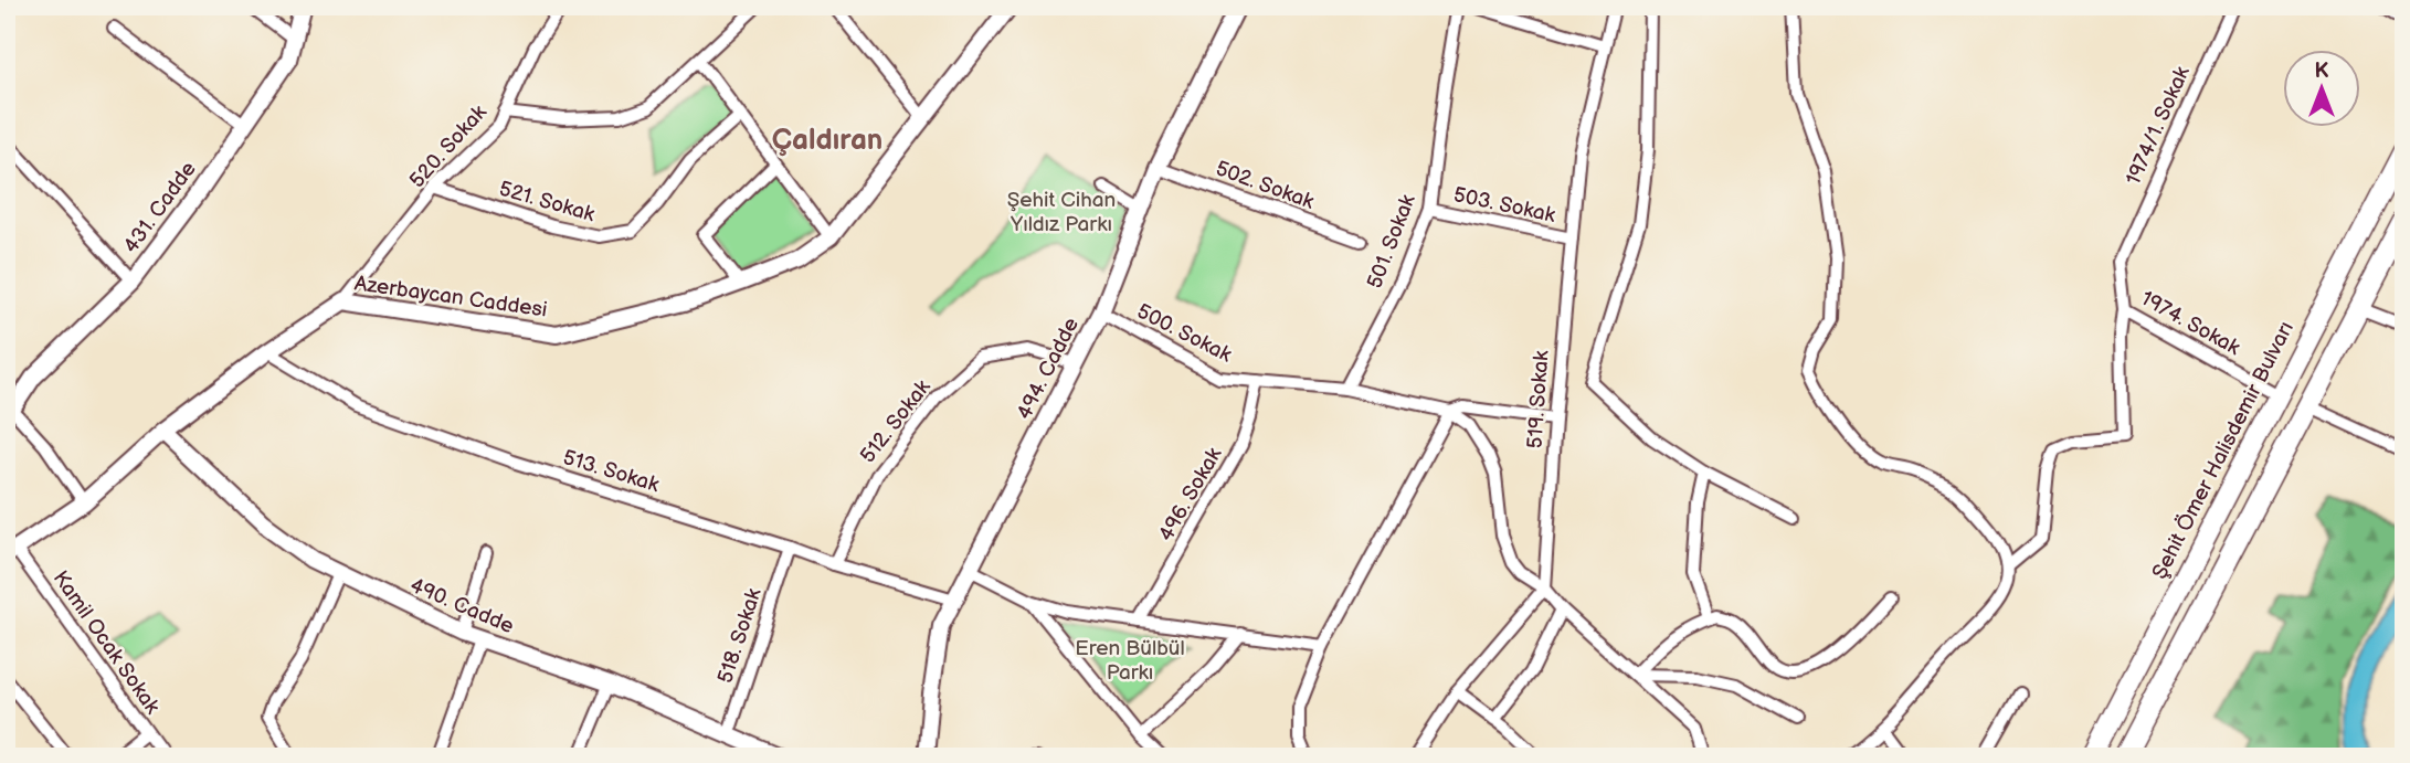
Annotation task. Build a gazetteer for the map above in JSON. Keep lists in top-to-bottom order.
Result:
{
  "streets": {
    "highway": ["Şehit Ömer Halisdemir Bulvarı"],
    "street": [
      "1974/1. Sokak",
      "520. Sokak",
      "502. Sokak",
      "521. Sokak",
      "503. Sokak",
      "431. Cadde",
      "501. Sokak",
      "Azerbaycan Caddesi",
      "1974. Sokak",
      "500. Sokak",
      "494. Cadde",
      "519. Sokak",
      "512. Sokak",
      "513. Sokak",
      "496. Sokak",
      "490. Cadde",
      "518. Sokak",
      "Kamil Ocak Sokak"
    ]
  },
  "crossings": [
    ["1974/1. Sokak", "1974. Sokak"],
    ["520. Sokak", "521. Sokak"],
    ["520. Sokak", "Azerbaycan Caddesi"],
    ["502. Sokak", "494. Cadde"],
    ["503. Sokak", "501. Sokak"],
    ["503. Sokak", "519. Sokak"],
    ["501. Sokak", "500. Sokak"],
    ["Azerbaycan Caddesi", "513. Sokak"],
    ["Azerbaycan Caddesi", "490. Cadde"],
    ["Azerbaycan Caddesi", "Kamil Ocak Sokak"],
    ["1974. Sokak", "Şehit Ömer Halisdemir Bulvarı"],
    ["500. Sokak", "494. Cadde"],
    ["500. Sokak", "496. Sokak"],
    ["494. Cadde", "512. Sokak"],
    ["494. Cadde", "513. Sokak"],
    ["512. Sokak", "513. Sokak"],
    ["513. Sokak", "518. Sokak"],
    ["490. Cadde", "518. Sokak"]
  ],
  "districts": ["Çaldıran"],
  "parks": ["Şehit Cihan Yıldız Parkı", "Eren Bülbül Parkı"],
  "north": "top"
}
